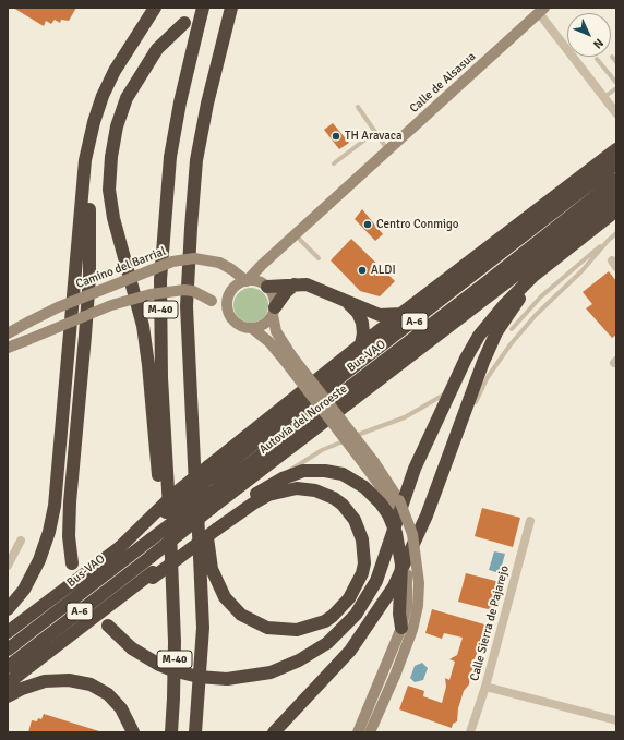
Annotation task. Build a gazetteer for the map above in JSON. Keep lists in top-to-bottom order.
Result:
{
  "streets": {
    "highway": [
      "M-40",
      "A-6",
      "Bus-VAO",
      "Autovía del Noroeste"
    ],
    "main road": ["Calle de Alsasua", "Camino del Barrial"],
    "street": ["Calle Sierra de Pajarejo"]
  },
  "crossings": [
    ["Calle de Alsasua", "Camino del Barrial"]
  ],
  "places": ["TH Aravaca", "Centro Conmigo", "ALDI"],
  "north": "bottom right"
}
